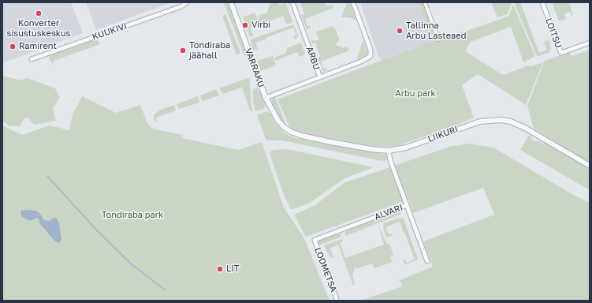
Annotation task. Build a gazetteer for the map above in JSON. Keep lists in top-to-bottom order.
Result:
{
  "streets": {
    "street": [
      "KUUKIVI",
      "LOITSU",
      "ARBU",
      "VARRAKU",
      "LIIKURI",
      "ALVARI",
      "LOOMETSA"
    ]
  },
  "crossings": [
    ["ARBU", "VARRAKU"],
    ["VARRAKU", "LIIKURI"],
    ["ALVARI", "LOOMETSA"]
  ],
  "parks": ["Arbu park", "Tondiraba park"],
  "places": [
    "Konverter sisustuskeskus",
    "Virbi",
    "Tallinna Arbu Lasteaed",
    "Ramirent",
    "Tondiraba jäähall",
    "LIT"
  ]
}
